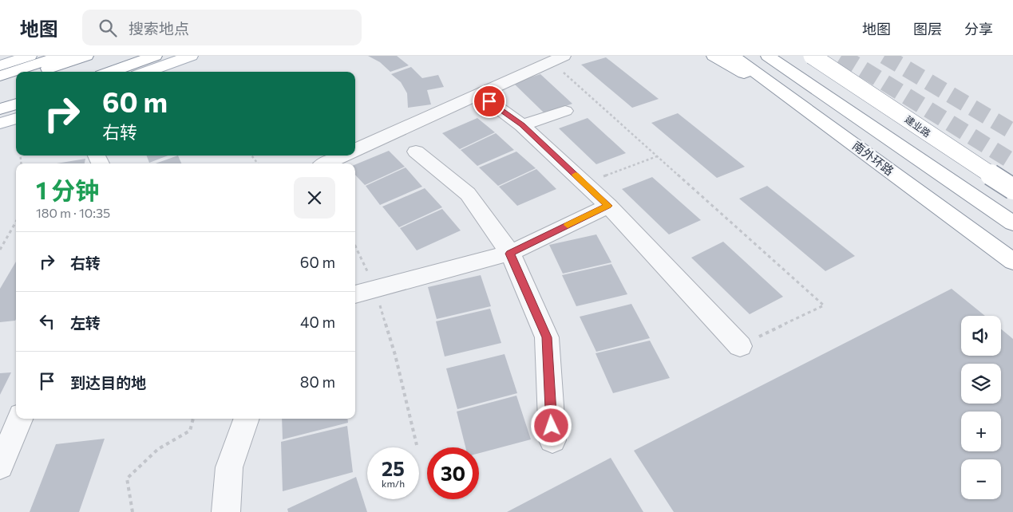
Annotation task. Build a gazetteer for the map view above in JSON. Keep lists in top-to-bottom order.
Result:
{
  "streets": {
    "main road": ["南外环路"],
    "street": ["建业路"]
  },
  "page": {
    "header": "地图",
    "search": "搜索地点",
    "nav": ["地图", "图层", "分享"],
    "turn": ["60 m", "右转"],
    "heading": ["1 分钟", "180 m · 10:35"],
    "list": [
      {
        "name": "右转",
        "value": "60 m"
      },
      {
        "name": "左转",
        "value": "40 m"
      },
      {
        "name": "到达目的地",
        "value": "80 m"
      }
    ],
    "map_buttons": ["+", "−"],
    "speed": "25 km/h",
    "limit": "30"
  }
}
